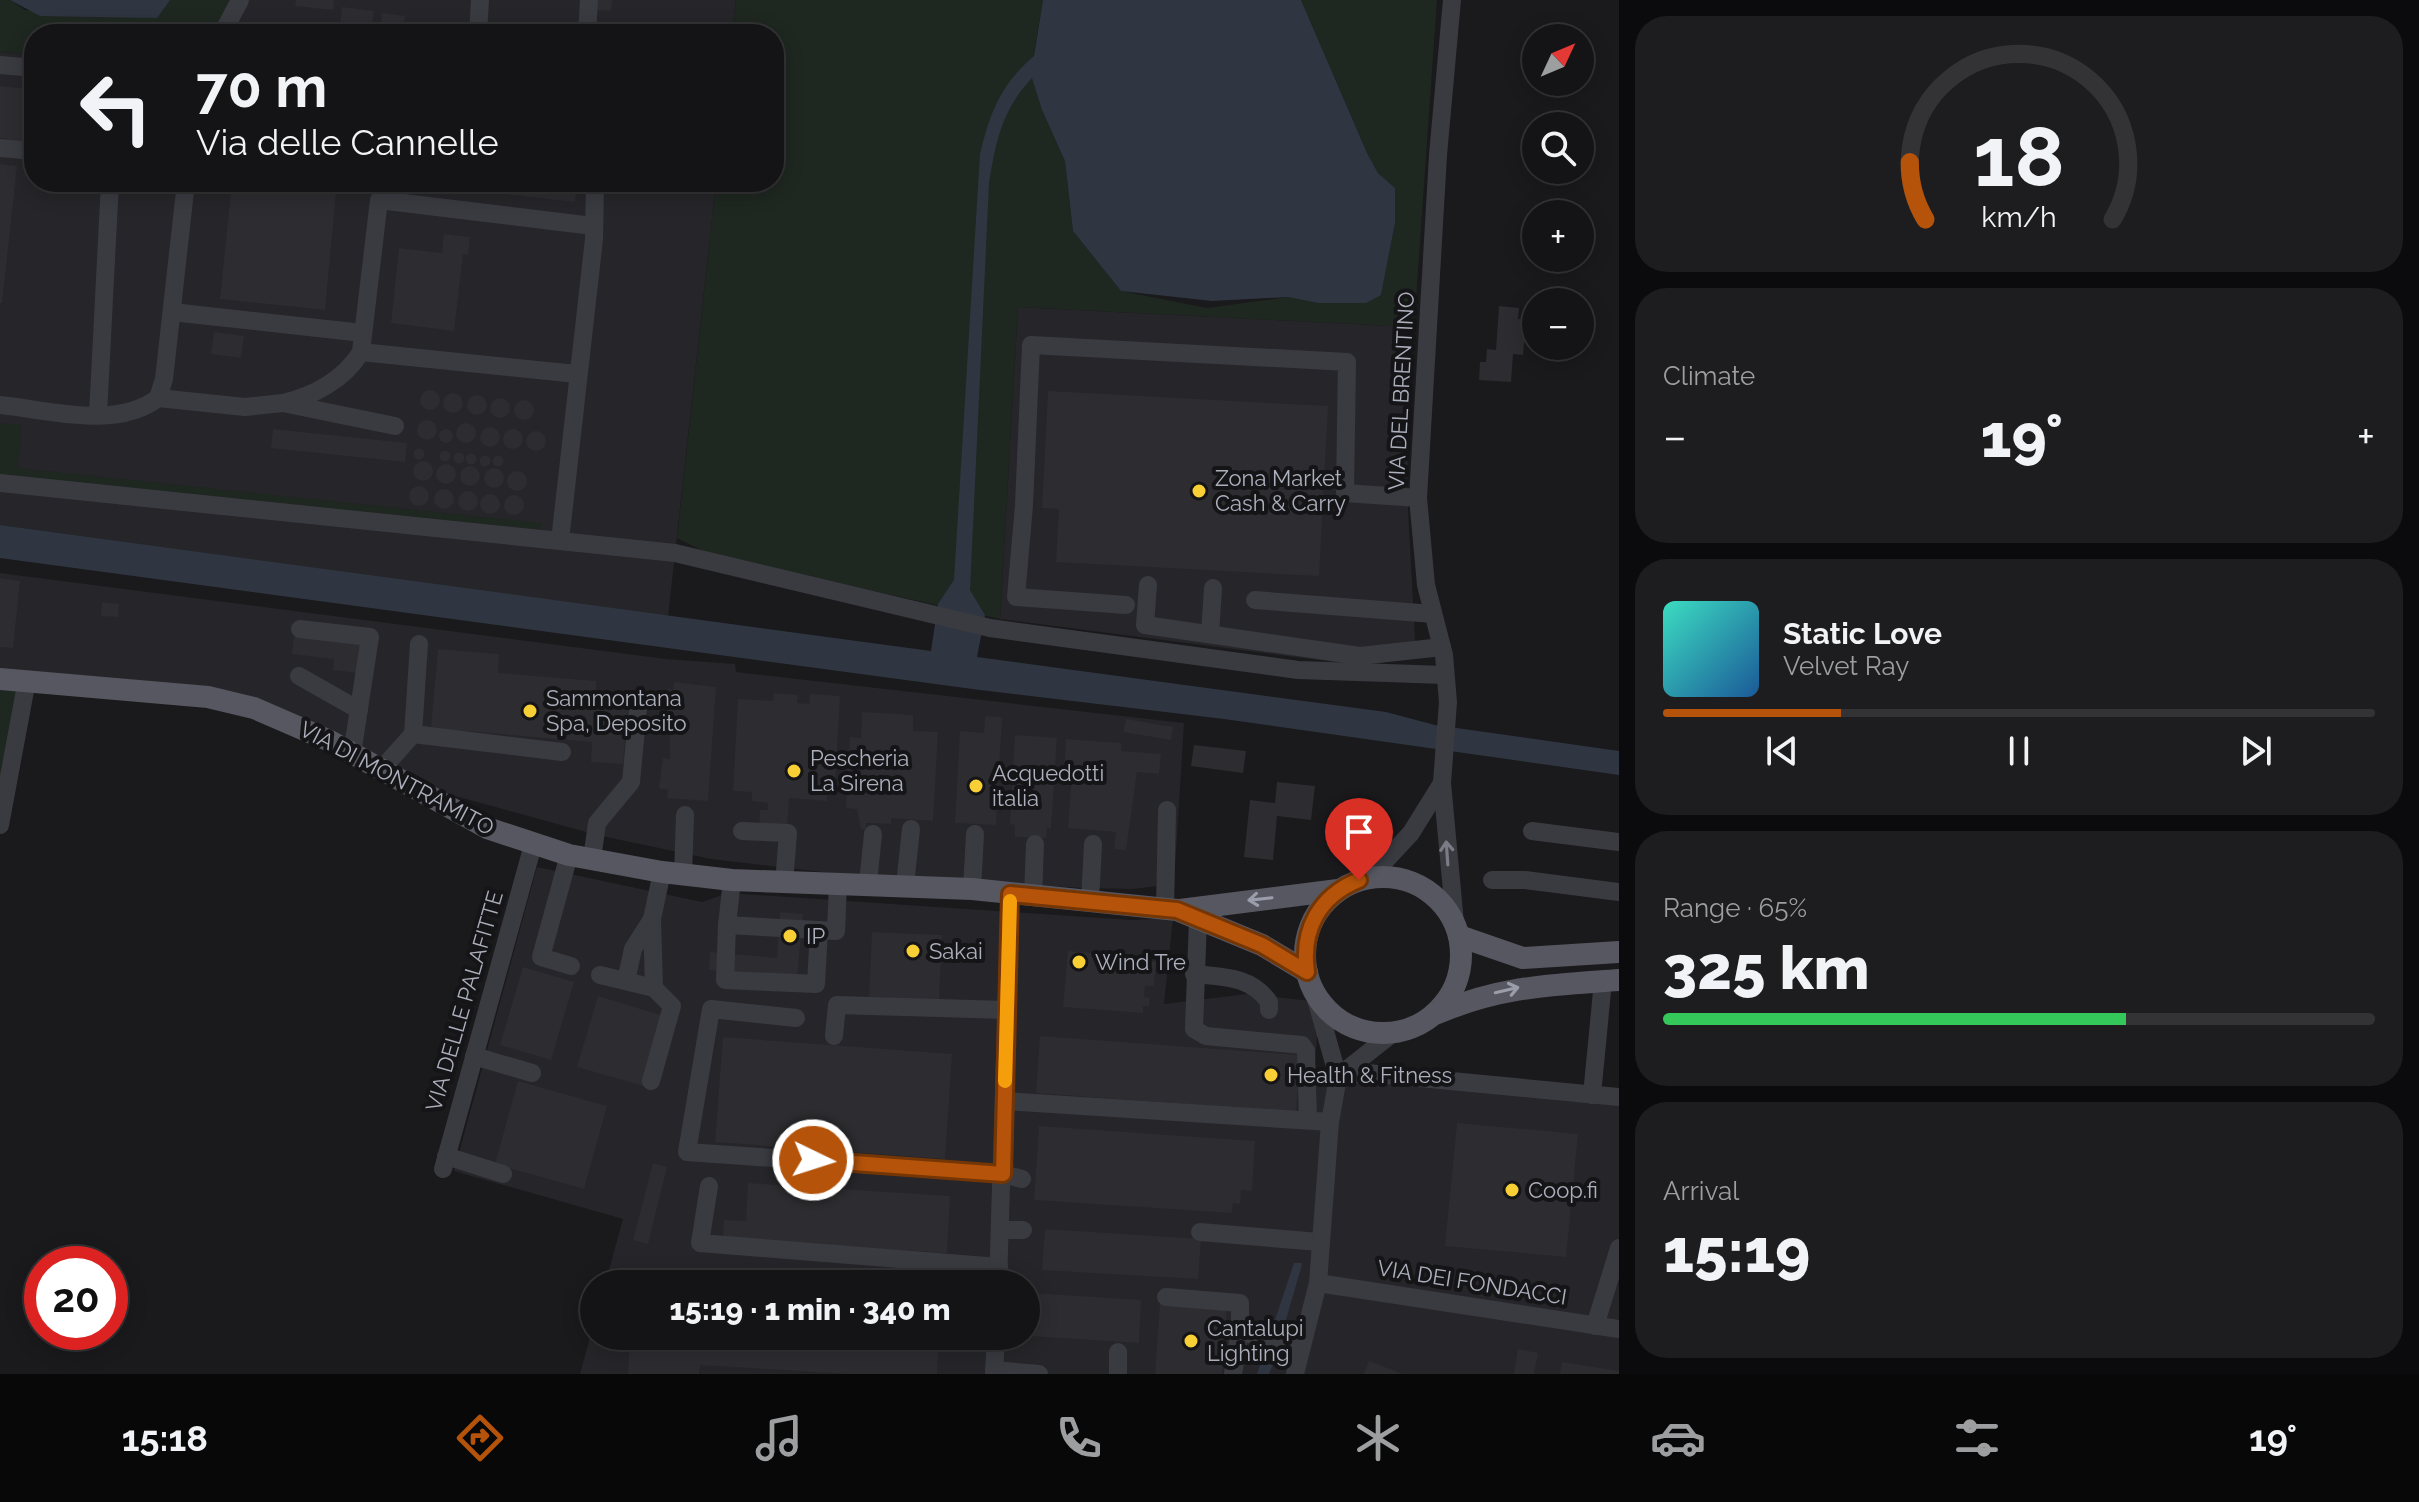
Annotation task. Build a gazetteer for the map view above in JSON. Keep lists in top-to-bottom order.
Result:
{
  "streets": {
    "main road": ["VIA DI MONTRAMITO"],
    "street": ["VIA DEL BRENTINO", "VIA DELLE PALAFITTE", "VIA DEI FONDACCI"]
  },
  "crossings": [
    ["VIA DEL BRENTINO", "VIA DI MONTRAMITO"],
    ["VIA DI MONTRAMITO", "VIA DELLE PALAFITTE"]
  ],
  "places": [
    "Zona Market Cash & Carry",
    "Sammontana Spa, Deposito",
    "Pescheria La Sirena",
    "Acquedotti italia",
    "IP",
    "Sakai",
    "Wind Tre",
    "Health & Fitness",
    "Coop.fi",
    "Cantalupi Lighting"
  ],
  "north": "top right",
  "page": {
    "map_buttons": ["+", "−"],
    "turn": ["70 m", "Via delle Cannelle"],
    "tile": [
      "Climate",
      ["Range · 65%", "325 km"],
      ["Arrival", "15:19"]
    ],
    "heat": ["−", "19°", "+"],
    "song": ["Static Love", "Velvet Ray"],
    "limit": "20",
    "trip": "15:19 · 1 min · 340 m",
    "tabs": ["15:18", "19°"],
    "gauge": ["18", "km/h"]
  }
}
